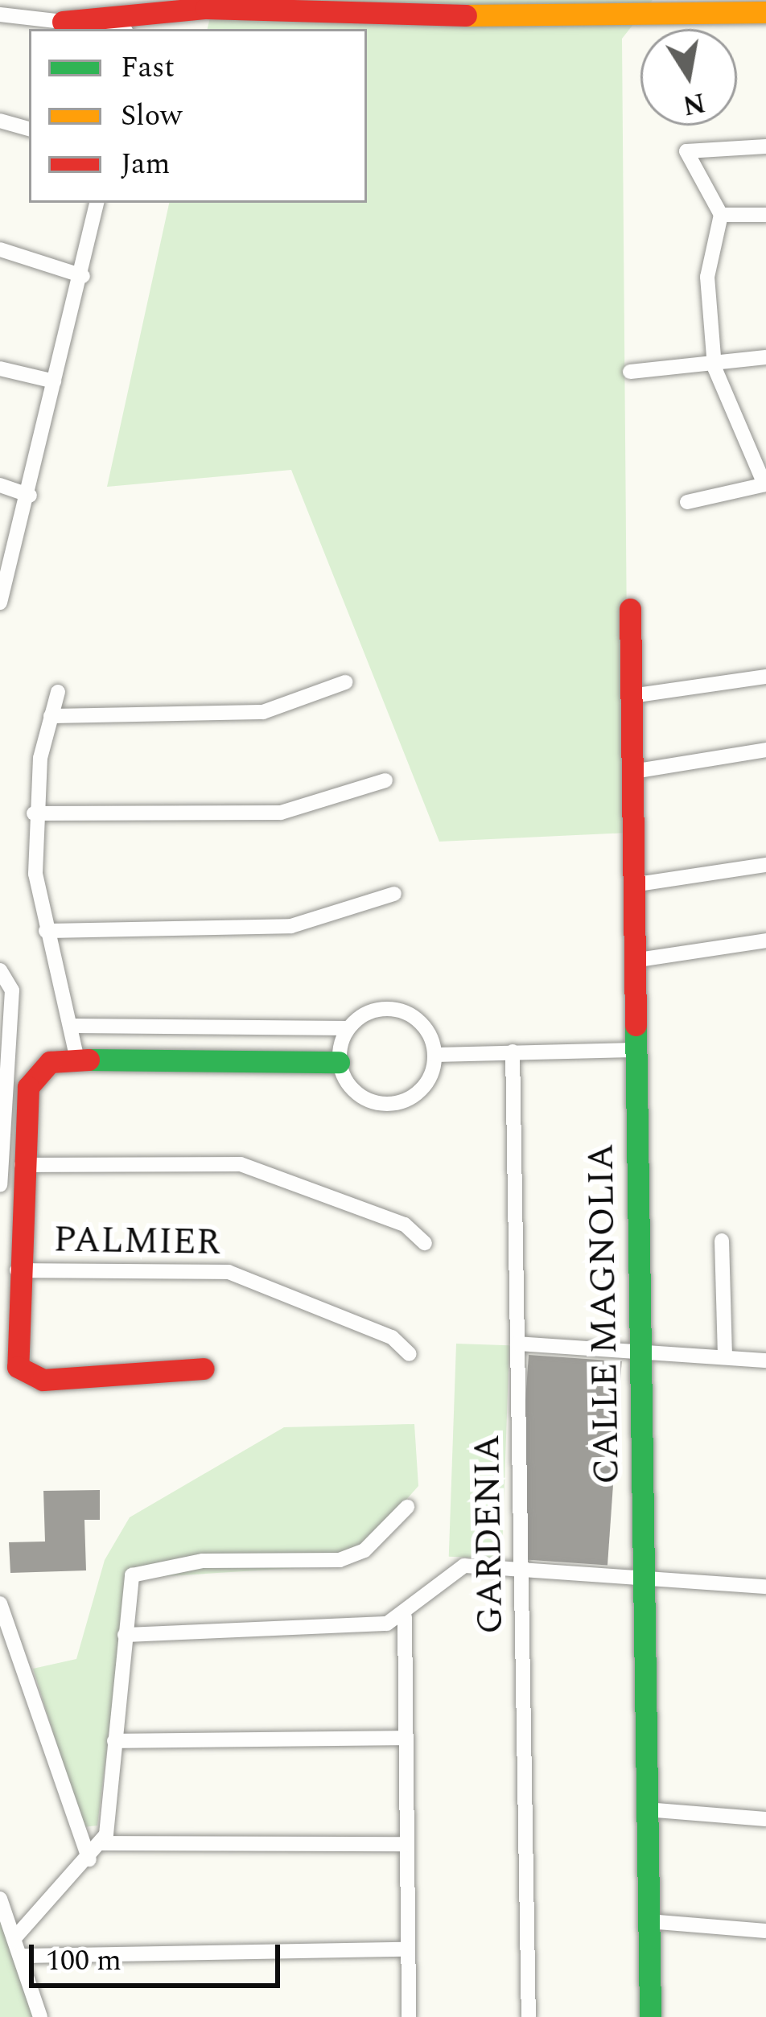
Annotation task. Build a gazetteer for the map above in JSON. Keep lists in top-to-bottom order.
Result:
{
  "streets": {
    "street": ["PALMIER", "CALLE MAGNOLIA", "GARDENIA"]
  },
  "legend": ["Fast", "Slow", "Jam"],
  "scale_bar": "100 m",
  "north": "bottom"
}
